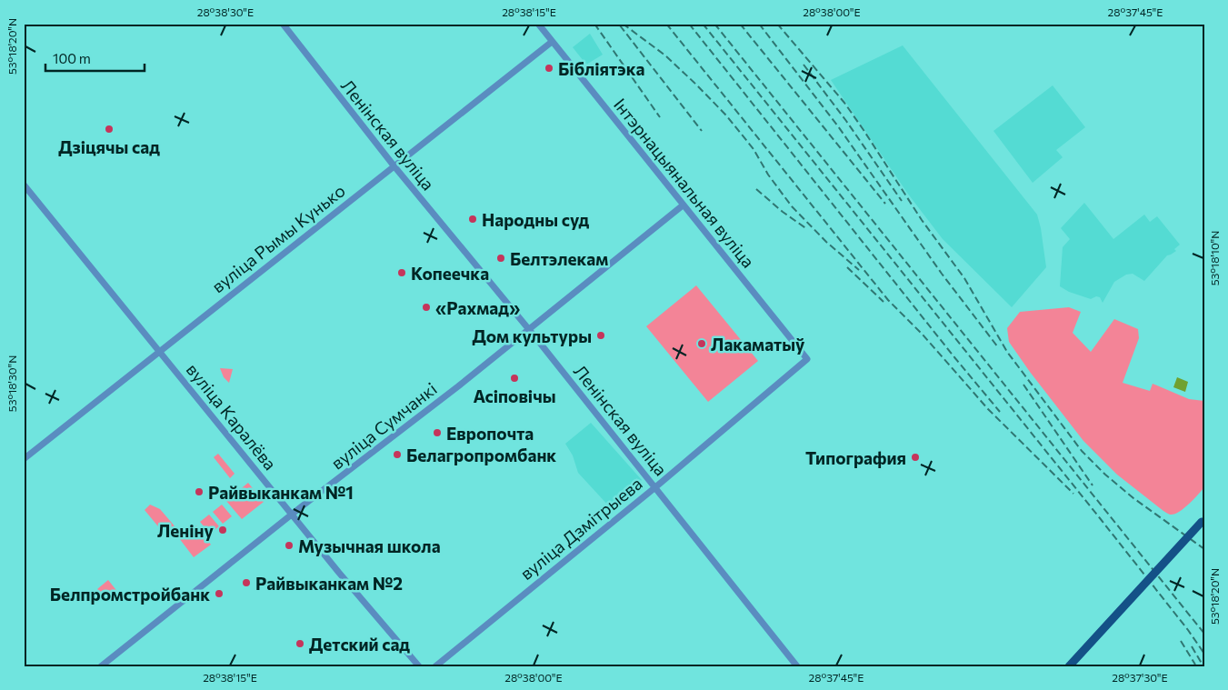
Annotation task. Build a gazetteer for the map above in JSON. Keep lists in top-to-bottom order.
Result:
{
  "streets": {
    "street": [
      "Ленінская вуліца",
      "Інтэрнацыянальная вуліца",
      "вуліца Рымы Кунько",
      "вуліца Каралёва",
      "вуліца Сумчанкі",
      "вуліца Дзмітрыева"
    ]
  },
  "crossings": [
    ["Ленінская вуліца", "вуліца Рымы Кунько"],
    ["Ленінская вуліца", "вуліца Сумчанкі"],
    ["Ленінская вуліца", "вуліца Дзмітрыева"],
    ["Інтэрнацыянальная вуліца", "вуліца Рымы Кунько"],
    ["Інтэрнацыянальная вуліца", "вуліца Сумчанкі"],
    ["Інтэрнацыянальная вуліца", "вуліца Дзмітрыева"],
    ["вуліца Рымы Кунько", "вуліца Каралёва"],
    ["вуліца Каралёва", "вуліца Сумчанкі"]
  ],
  "places": [
    "Бібліятэка",
    "Дзіцячы сад",
    "Народны суд",
    "Белтэлекам",
    "Копеечка",
    "«Рахмад»",
    "Дом культуры",
    "Лакаматыў",
    "Асіповічы",
    "Европочта",
    "Белагропромбанк",
    "Типография",
    "Райвыканкам №1",
    "Леніну",
    "Музычная школа",
    "Райвыканкам №2",
    "Белпромстройбанк",
    "Детский сад"
  ],
  "scale_bar": "100 m",
  "coordinates": [
    "28°38'30\"E",
    "28°38'15\"E",
    "28°38'00\"E",
    "28°37'45\"E",
    "53°18'20\"N",
    "53°18'10\"N",
    "53°18'30\"N",
    "28°37'30\"E"
  ]
}
